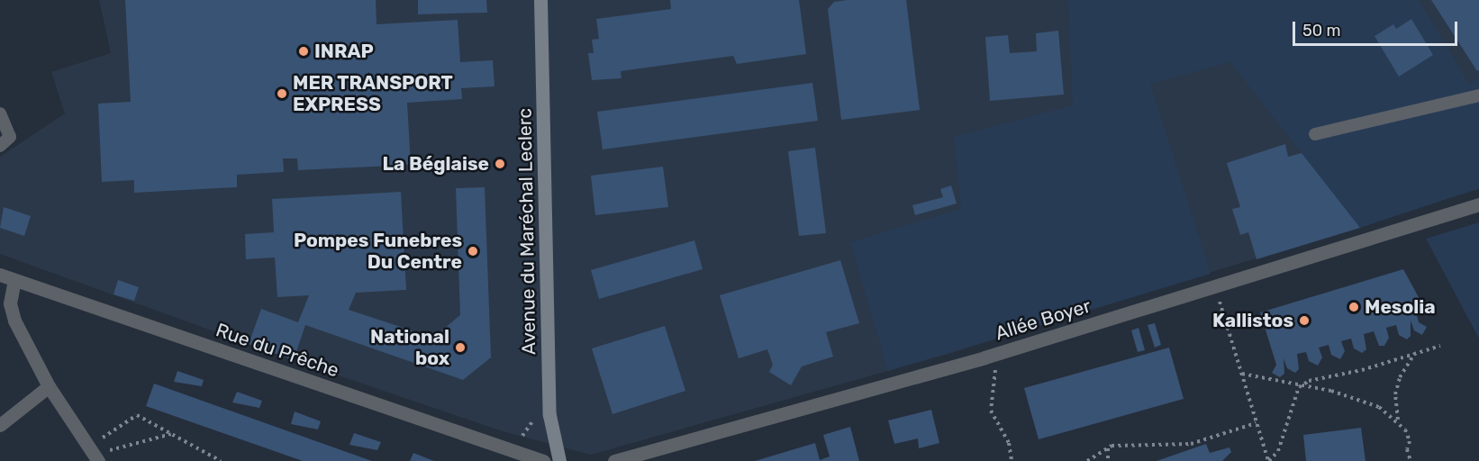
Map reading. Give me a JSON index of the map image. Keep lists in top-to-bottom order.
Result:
{
  "streets": {
    "street": ["Avenue du Maréchal Leclerc", "Allée Boyer", "Rue du Prêche"]
  },
  "places": [
    "INRAP",
    "MER TRANSPORT EXPRESS",
    "La Béglaise",
    "Pompes Funebres Du Centre",
    "Mesolia",
    "Kallistos",
    "National box"
  ],
  "scale_bar": "50 m"
}
